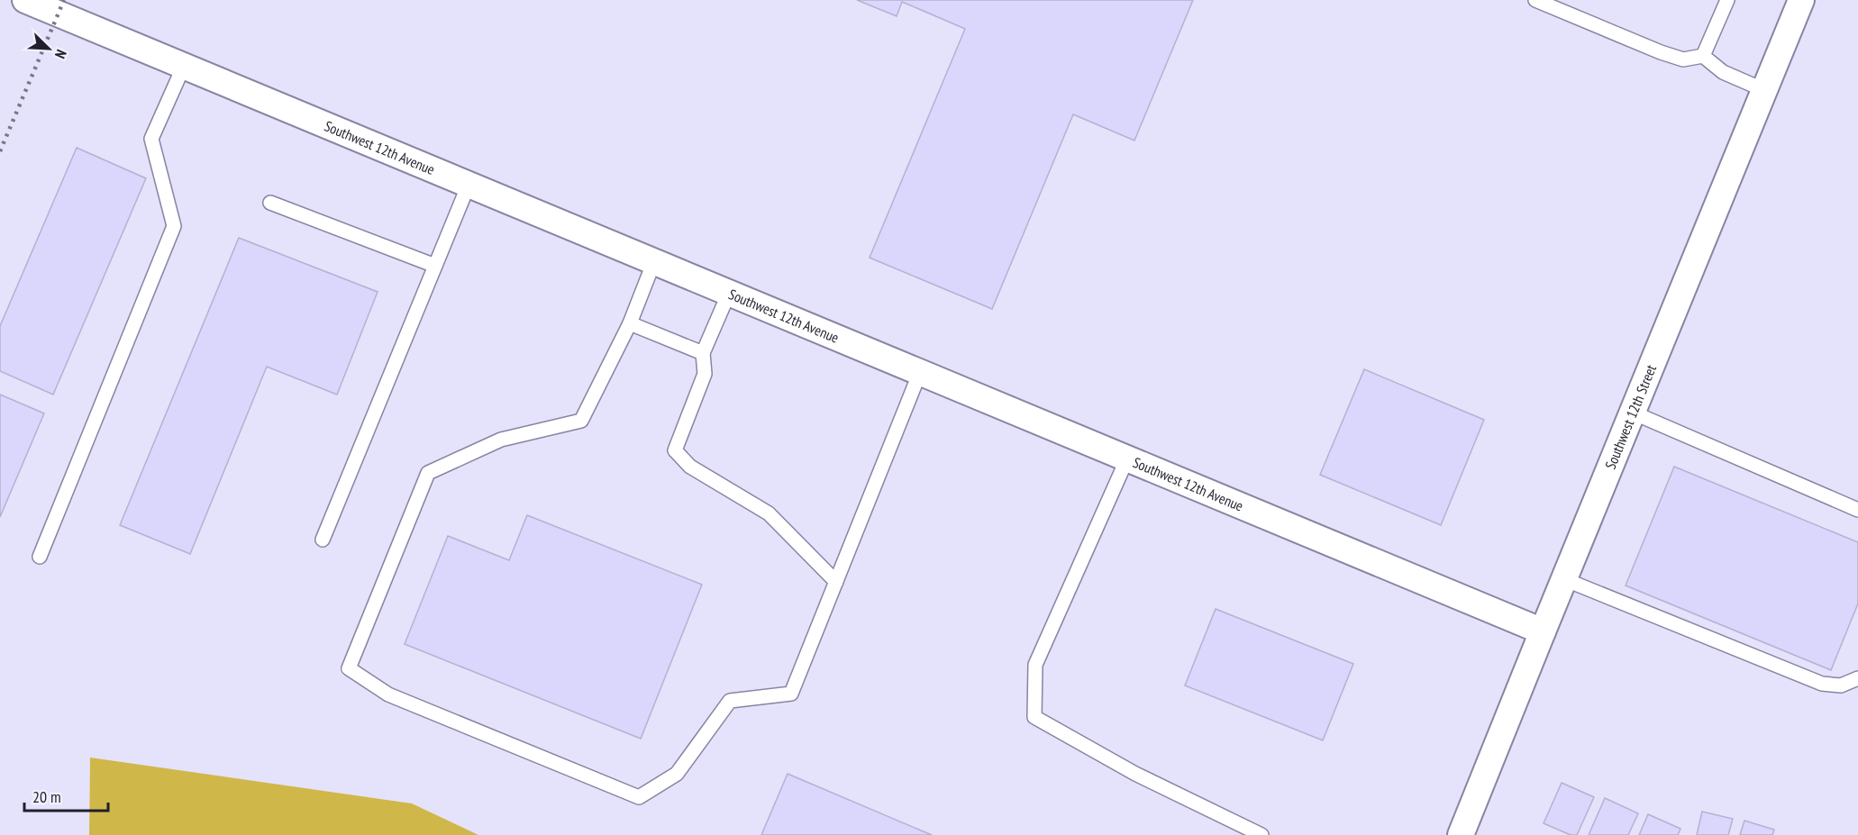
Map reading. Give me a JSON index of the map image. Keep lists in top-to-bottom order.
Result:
{
  "streets": {
    "street": ["Southwest 12th Avenue", "Southwest 12th Street"]
  },
  "crossings": [
    ["Southwest 12th Avenue", "Southwest 12th Street"]
  ],
  "scale_bar": "20 m",
  "north": "bottom right"
}
